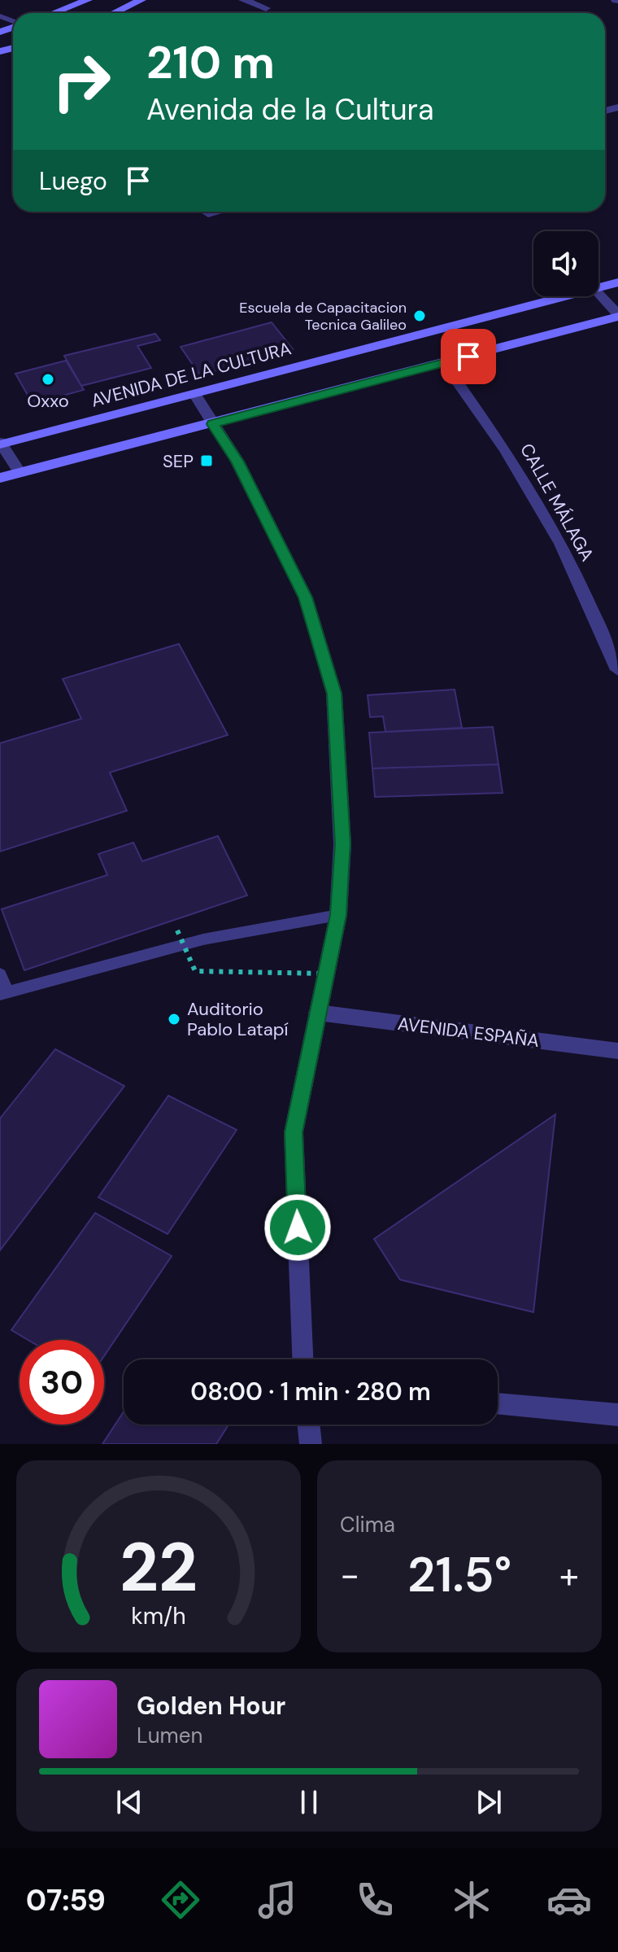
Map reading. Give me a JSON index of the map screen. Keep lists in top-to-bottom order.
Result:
{
  "streets": {
    "main road": ["AVENIDA DE LA CULTURA"],
    "street": ["CALLE MÁLAGA", "AVENIDA ESPAÑA"]
  },
  "places": {
    "other": ["Escuela de Capacitacion Tecnica Galileo", "Oxxo", "Auditorio Pablo Latapí"],
    "transit": ["SEP"]
  },
  "page": {
    "turn": ["210 m", "Avenida de la Cultura"],
    "then": "Luego",
    "limit": "30",
    "trip": "08:00 · 1 min · 280 m",
    "tile": "Clima",
    "heat": ["−", "21.5°", "+"],
    "song": ["Golden Hour", "Lumen"],
    "tabs": "07:59",
    "gauge": ["22", "km/h"]
  }
}
